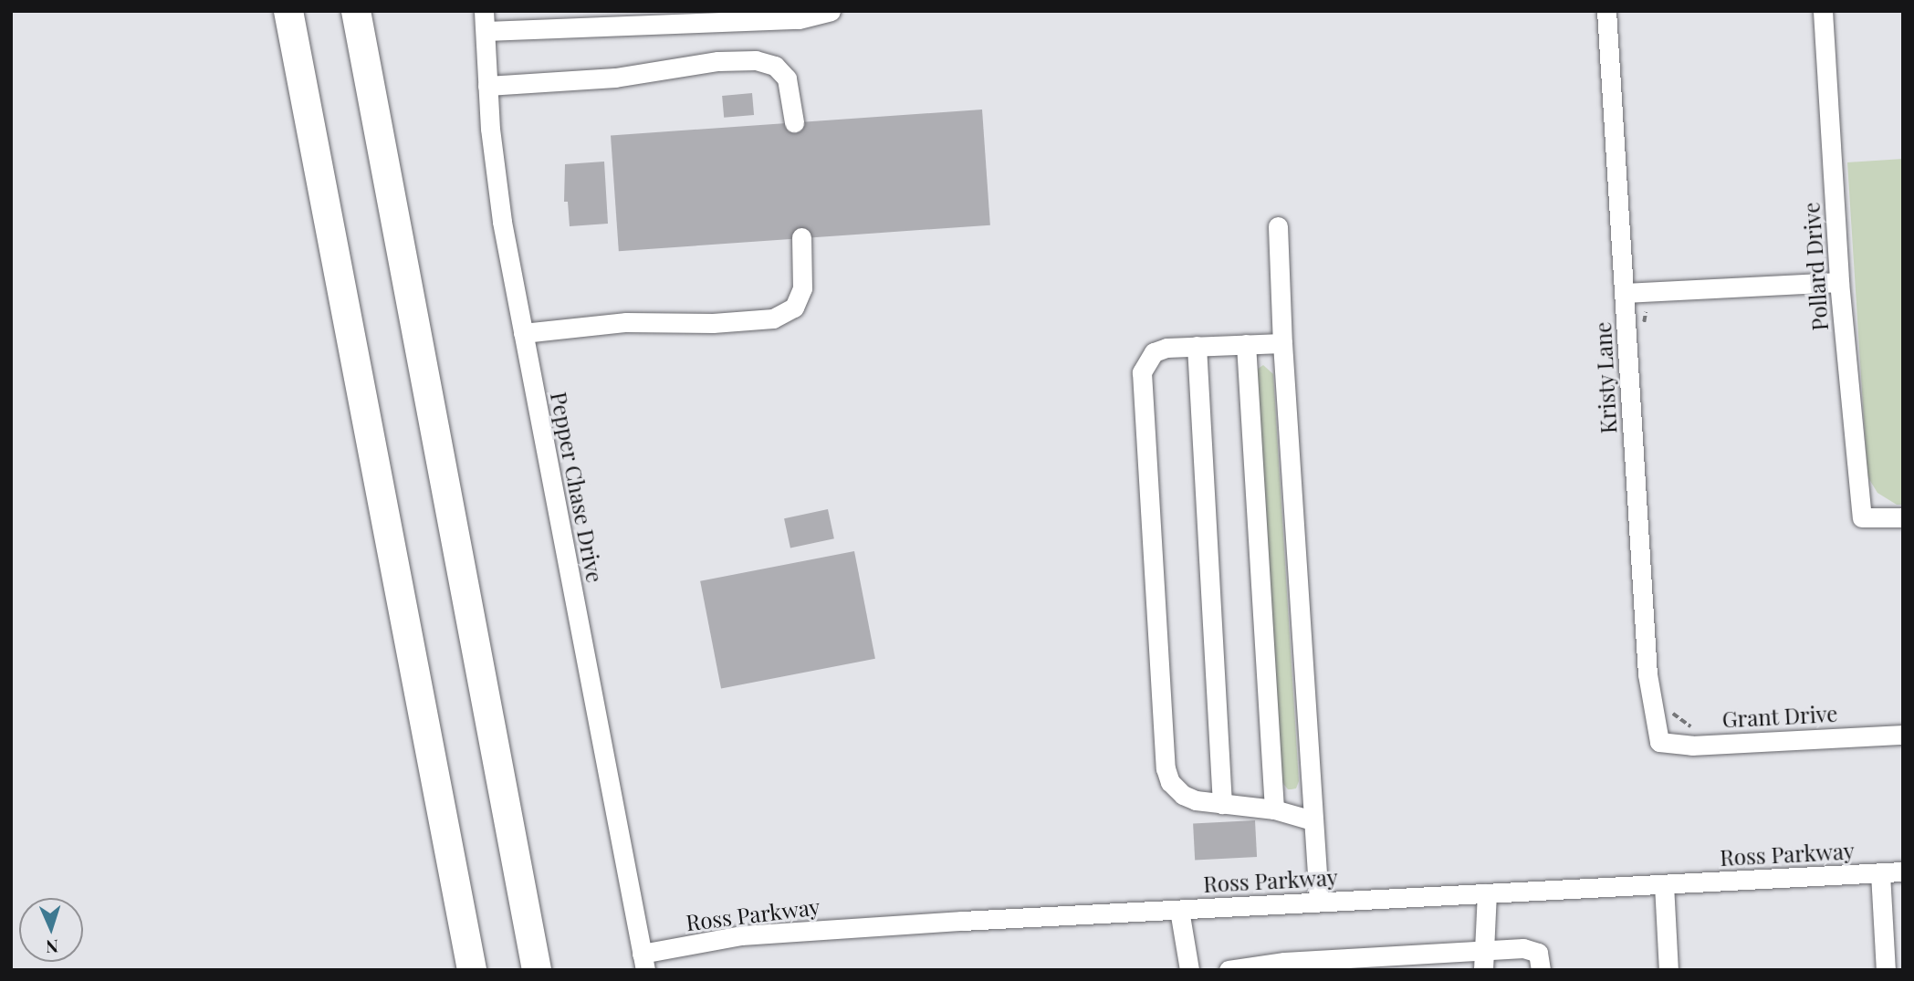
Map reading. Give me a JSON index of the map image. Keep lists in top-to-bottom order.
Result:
{
  "streets": {
    "street": [
      "Pollard Drive",
      "Kristy Lane",
      "Pepper Chase Drive",
      "Grant Drive",
      "Ross Parkway"
    ]
  },
  "crossings": [
    ["Kristy Lane", "Grant Drive"],
    ["Pepper Chase Drive", "Ross Parkway"]
  ],
  "north": "bottom"
}
